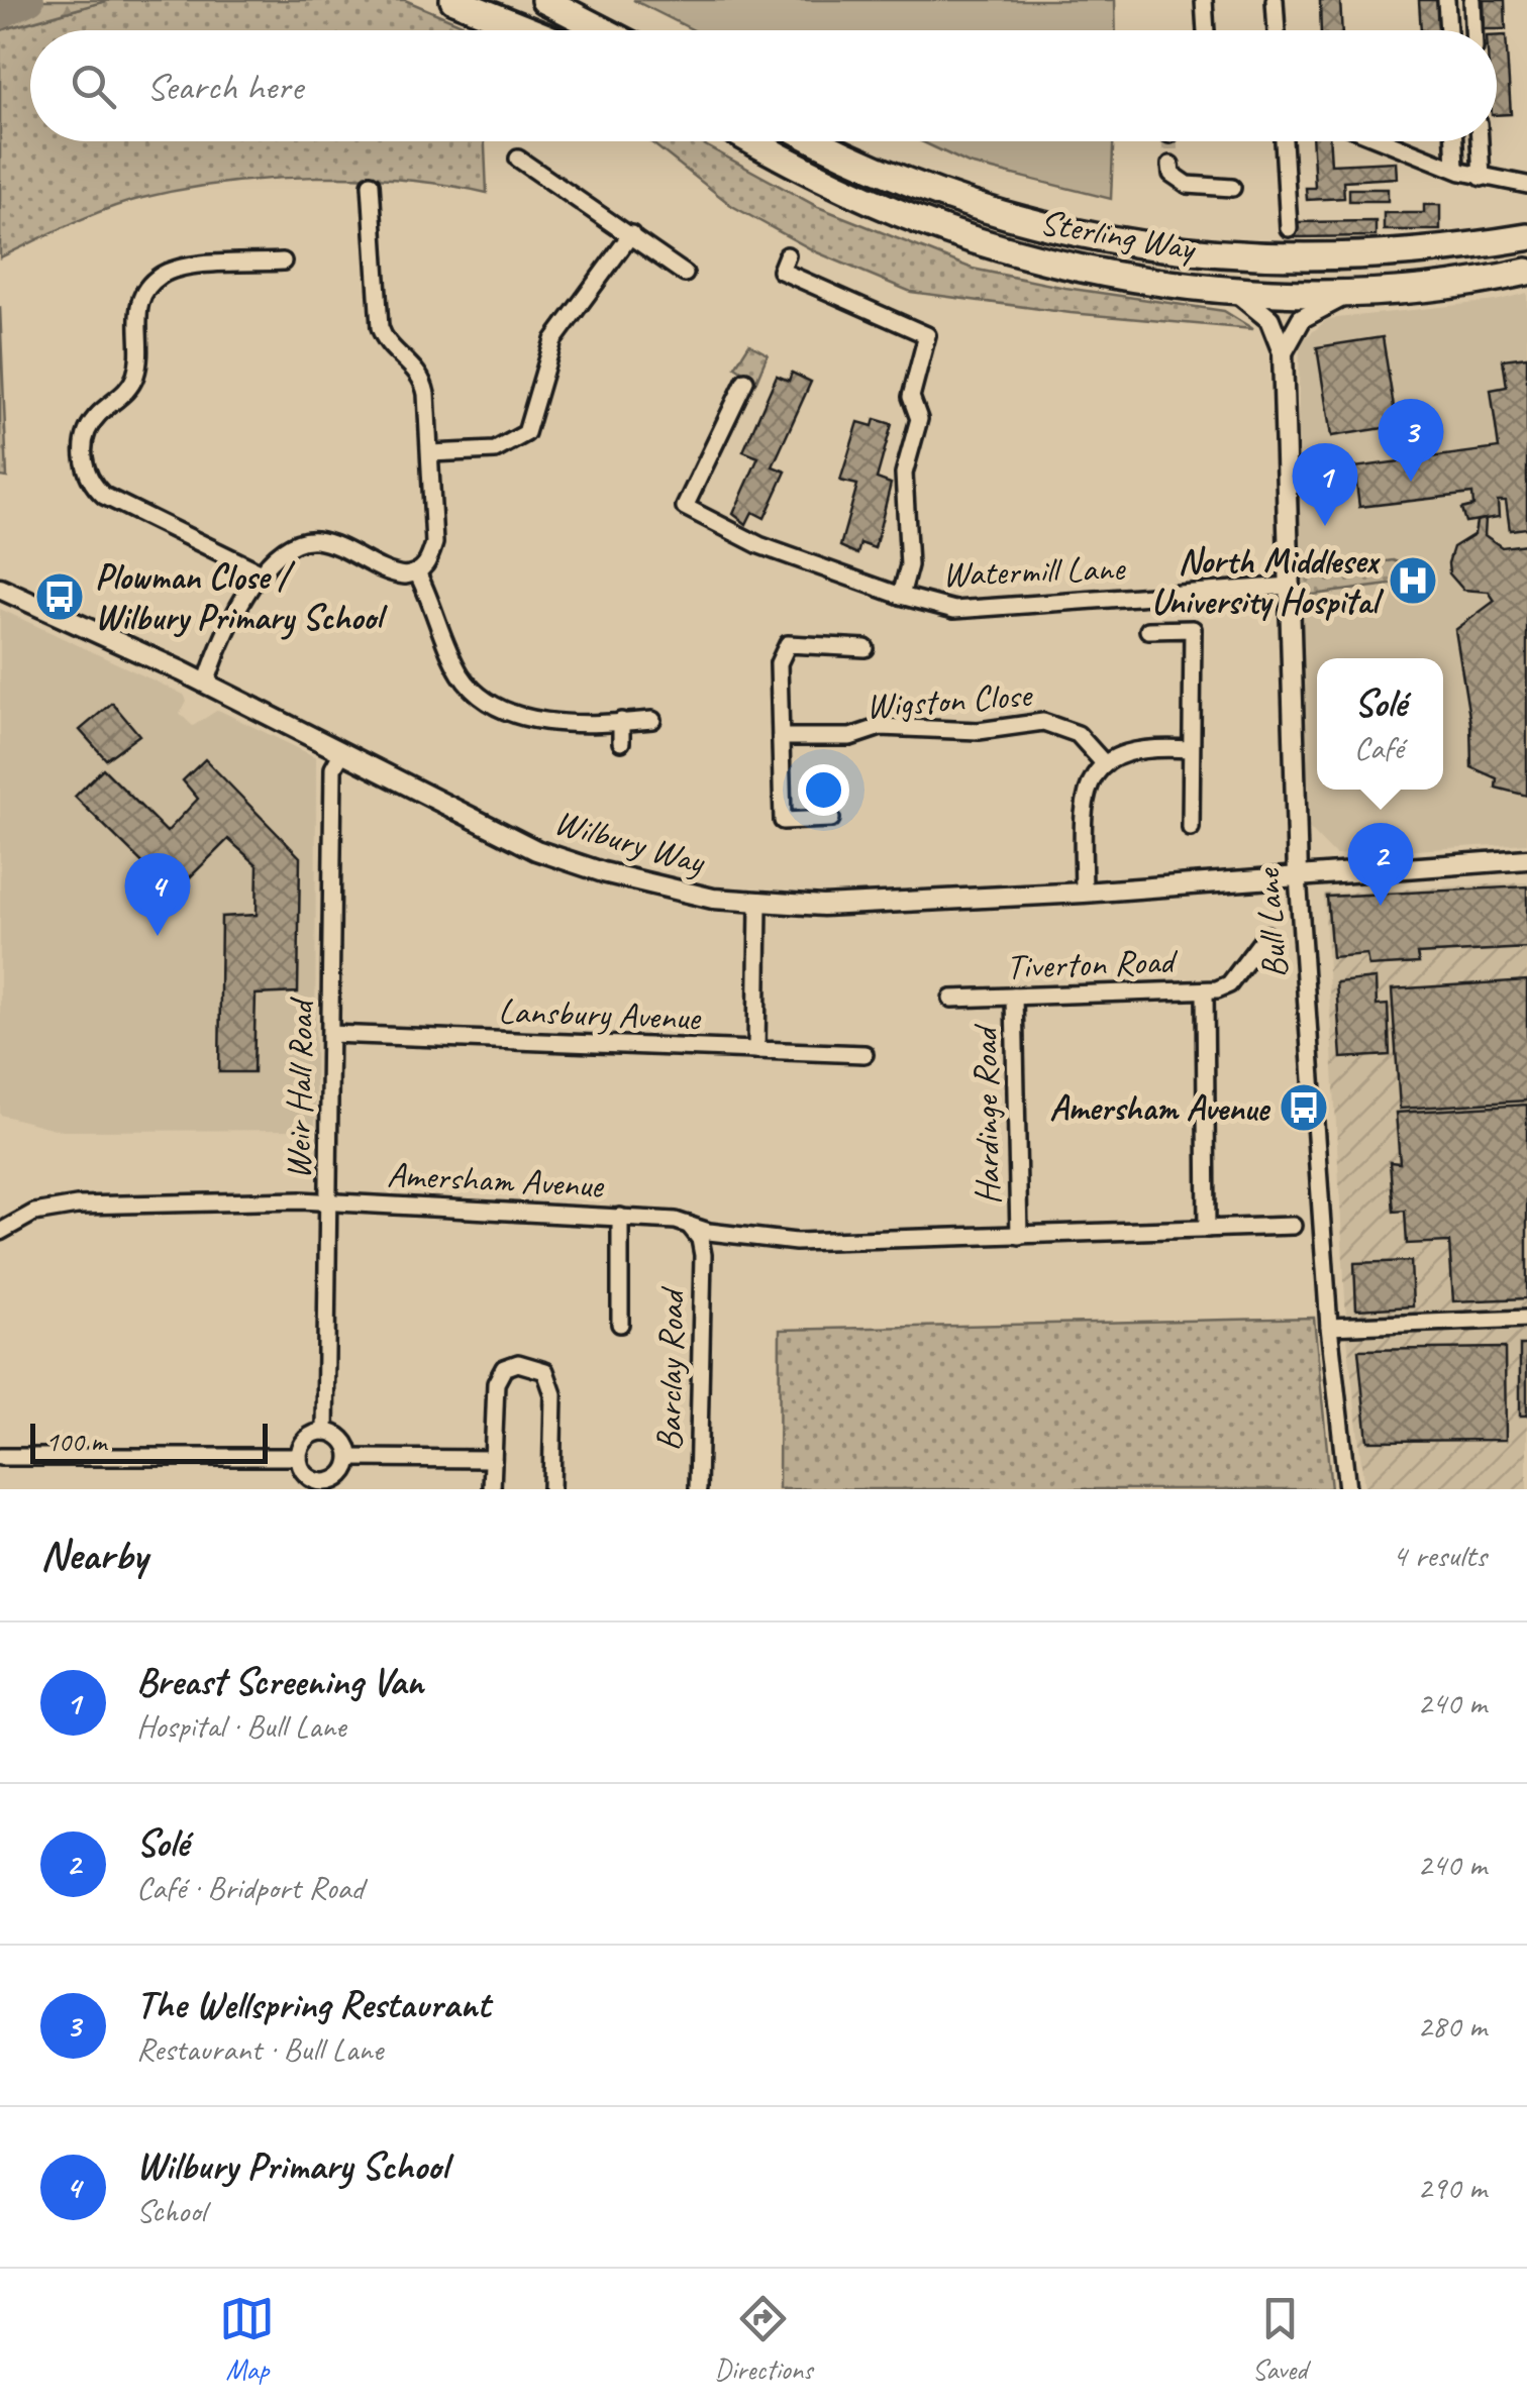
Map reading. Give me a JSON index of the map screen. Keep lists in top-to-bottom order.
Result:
{
  "streets": {
    "highway": ["Sterling Way"],
    "street": [
      "Watermill Lane",
      "Wigston Close",
      "Wilbury Way",
      "Bull Lane",
      "Tiverton Road",
      "Lansbury Avenue",
      "Weir Hall Road",
      "Hardinge Road",
      "Amersham Avenue",
      "Barclay Road"
    ]
  },
  "crossings": [
    ["Watermill Lane", "Bull Lane"],
    ["Wilbury Way", "Bull Lane"],
    ["Wilbury Way", "Weir Hall Road"],
    ["Tiverton Road", "Hardinge Road"],
    ["Lansbury Avenue", "Weir Hall Road"],
    ["Weir Hall Road", "Amersham Avenue"],
    ["Hardinge Road", "Amersham Avenue"],
    ["Amersham Avenue", "Barclay Road"]
  ],
  "places": {
    "hospital": ["North Middlesex University Hospital"],
    "bus stop": ["Plowman Close / Wilbury Primary School", "Amersham Avenue"]
  },
  "scale_bar": "100 m",
  "page": {
    "search": "Search here",
    "pins": [
      "3",
      "1",
      "2",
      "4"
    ],
    "popup": ["Solé", "Café"],
    "scale": "100 m",
    "heading": ["Nearby", "4 results"],
    "list": [
      {
        "mark": "1",
        "name": "Breast Screening Van",
        "note": "Hospital · Bull Lane",
        "value": "240 m"
      },
      {
        "mark": "2",
        "name": "Solé",
        "note": "Café · Bridport Road",
        "value": "240 m"
      },
      {
        "mark": "3",
        "name": "The Wellspring Restaurant",
        "note": "Restaurant · Bull Lane",
        "value": "280 m"
      },
      {
        "mark": "4",
        "name": "Wilbury Primary School",
        "note": "School",
        "value": "290 m"
      }
    ],
    "nav": ["Map", "Directions", "Saved"]
  }
}
